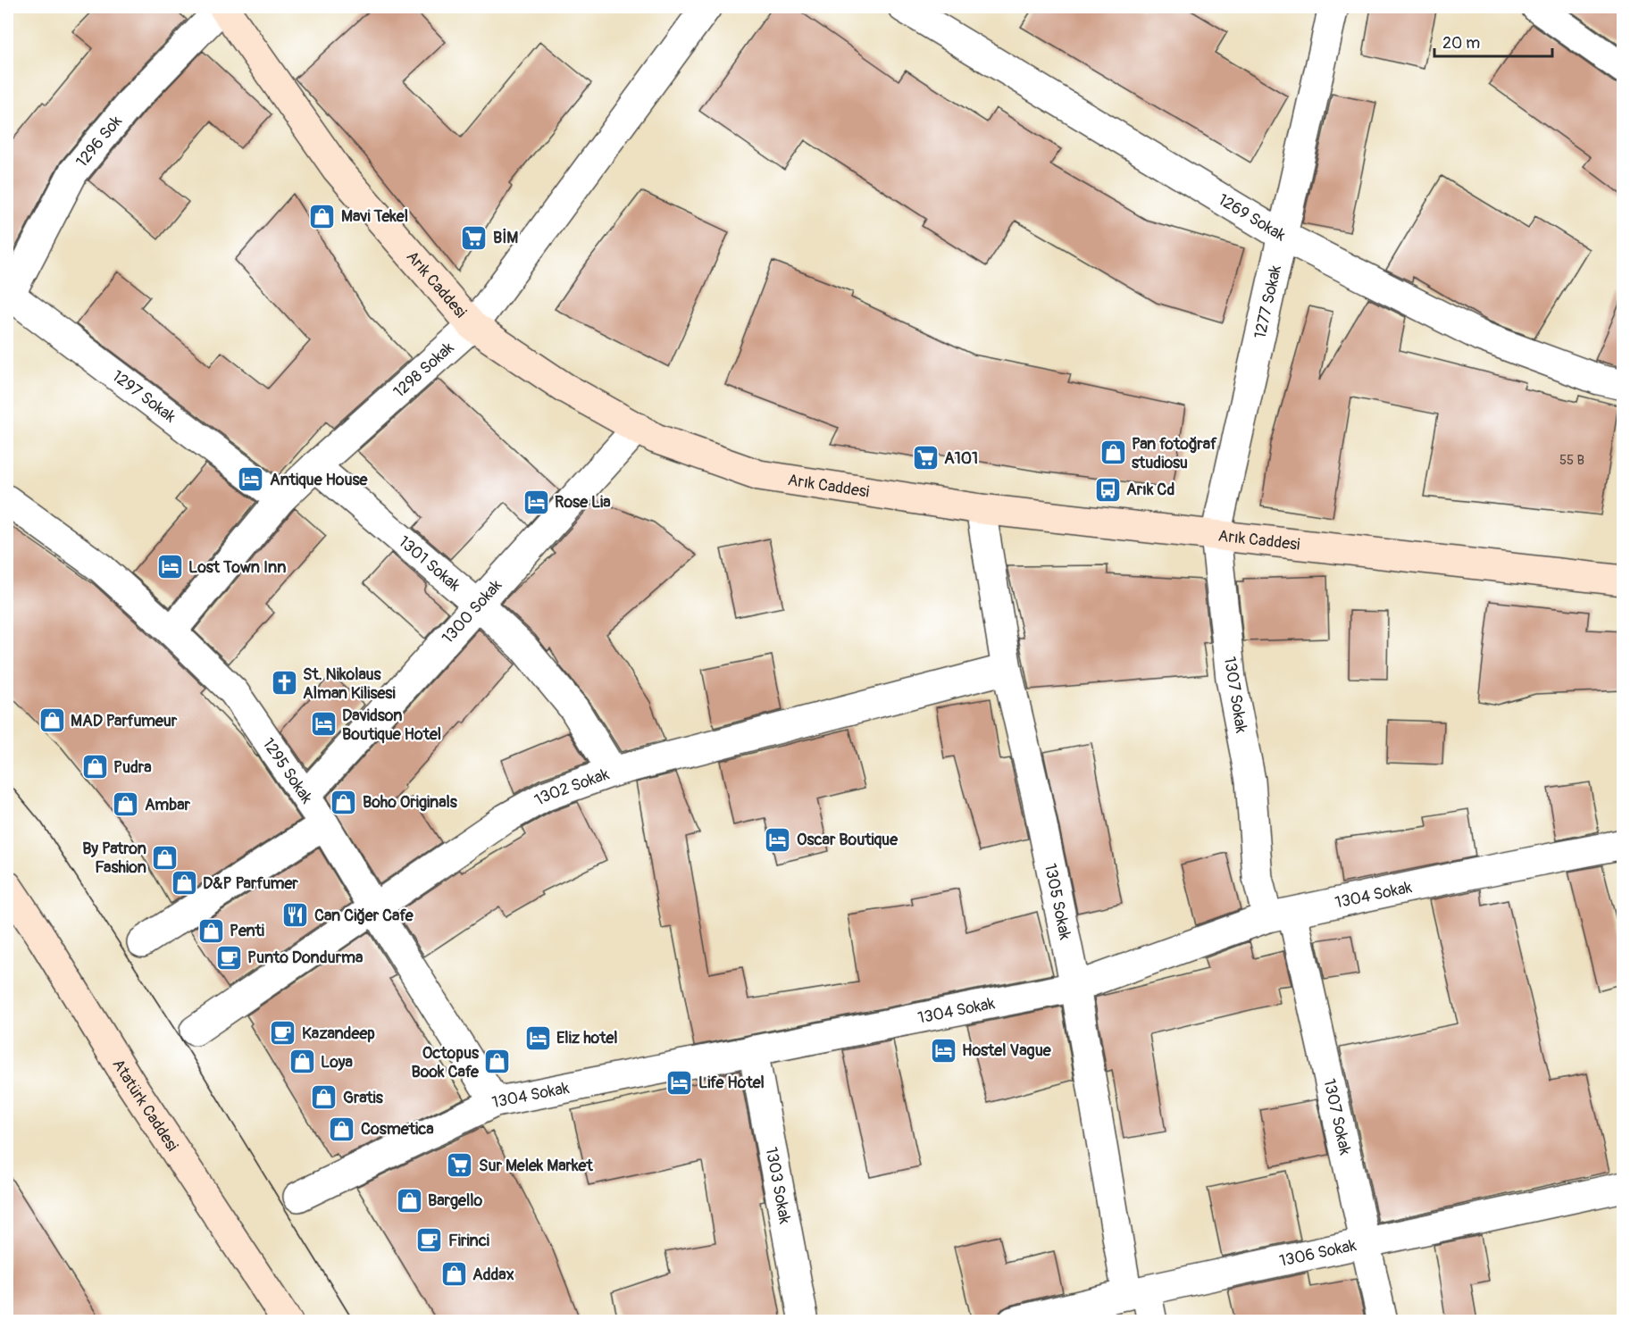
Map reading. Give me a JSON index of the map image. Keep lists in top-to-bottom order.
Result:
{
  "streets": {
    "street": [
      "1296 Sok",
      "1269 Sokak",
      "Arık Caddesi",
      "1277 Sokak",
      "1298 Sokak",
      "1297 Sokak",
      "1301 Sokak",
      "1300 Sokak",
      "1307 Sokak",
      "1295 Sokak",
      "1302 Sokak",
      "1304 Sokak",
      "1305 Sokak",
      "Atatürk Caddesi",
      "1303 Sokak",
      "1306 Sokak"
    ]
  },
  "crossings": [
    ["1296 Sok", "Arık Caddesi"],
    ["1296 Sok", "1297 Sokak"],
    ["1269 Sokak", "1277 Sokak"],
    ["Arık Caddesi", "1277 Sokak"],
    ["Arık Caddesi", "1298 Sokak"],
    ["Arık Caddesi", "1300 Sokak"],
    ["Arık Caddesi", "1307 Sokak"],
    ["Arık Caddesi", "1305 Sokak"],
    ["1277 Sokak", "1307 Sokak"],
    ["1298 Sokak", "1297 Sokak"],
    ["1298 Sokak", "1301 Sokak"],
    ["1298 Sokak", "1295 Sokak"],
    ["1301 Sokak", "1300 Sokak"],
    ["1301 Sokak", "1302 Sokak"],
    ["1300 Sokak", "1295 Sokak"],
    ["1307 Sokak", "1304 Sokak"],
    ["1307 Sokak", "1306 Sokak"],
    ["1295 Sokak", "1302 Sokak"],
    ["1295 Sokak", "1304 Sokak"],
    ["1302 Sokak", "1305 Sokak"],
    ["1304 Sokak", "1305 Sokak"],
    ["1304 Sokak", "1303 Sokak"],
    ["1305 Sokak", "1306 Sokak"]
  ],
  "places": {
    "shop": [
      "Mavi Tekel",
      "Pan fotoğraf studiosu",
      "MAD Parfumeur",
      "Pudra",
      "Boho Originals",
      "Ambar",
      "By Patron Fashion",
      "D&P Parfumer",
      "Penti",
      "Loya",
      "Octopus Book Cafe",
      "Gratis",
      "Cosmetica",
      "Bargello",
      "Addax"
    ],
    "supermarket": ["BİM", "А101", "Sur Melek Market"],
    "hotel": [
      "Antique House",
      "Rose Lia",
      "Lost Town Inn",
      "Davidson Boutique Hotel",
      "Oscar Boutique",
      "Eliz hotel",
      "Hostel Vague",
      "Life Hotel"
    ],
    "bus stop": ["Arık Cd"],
    "church": ["St. Nikolaus Alman Kilisesi"],
    "restaurant": ["Can Ciğer Cafe"],
    "cafe": ["Punto Dondurma", "Kazandeep", "Firinci"]
  },
  "house_numbers": ["55 B"],
  "scale_bar": "20 m"
}
